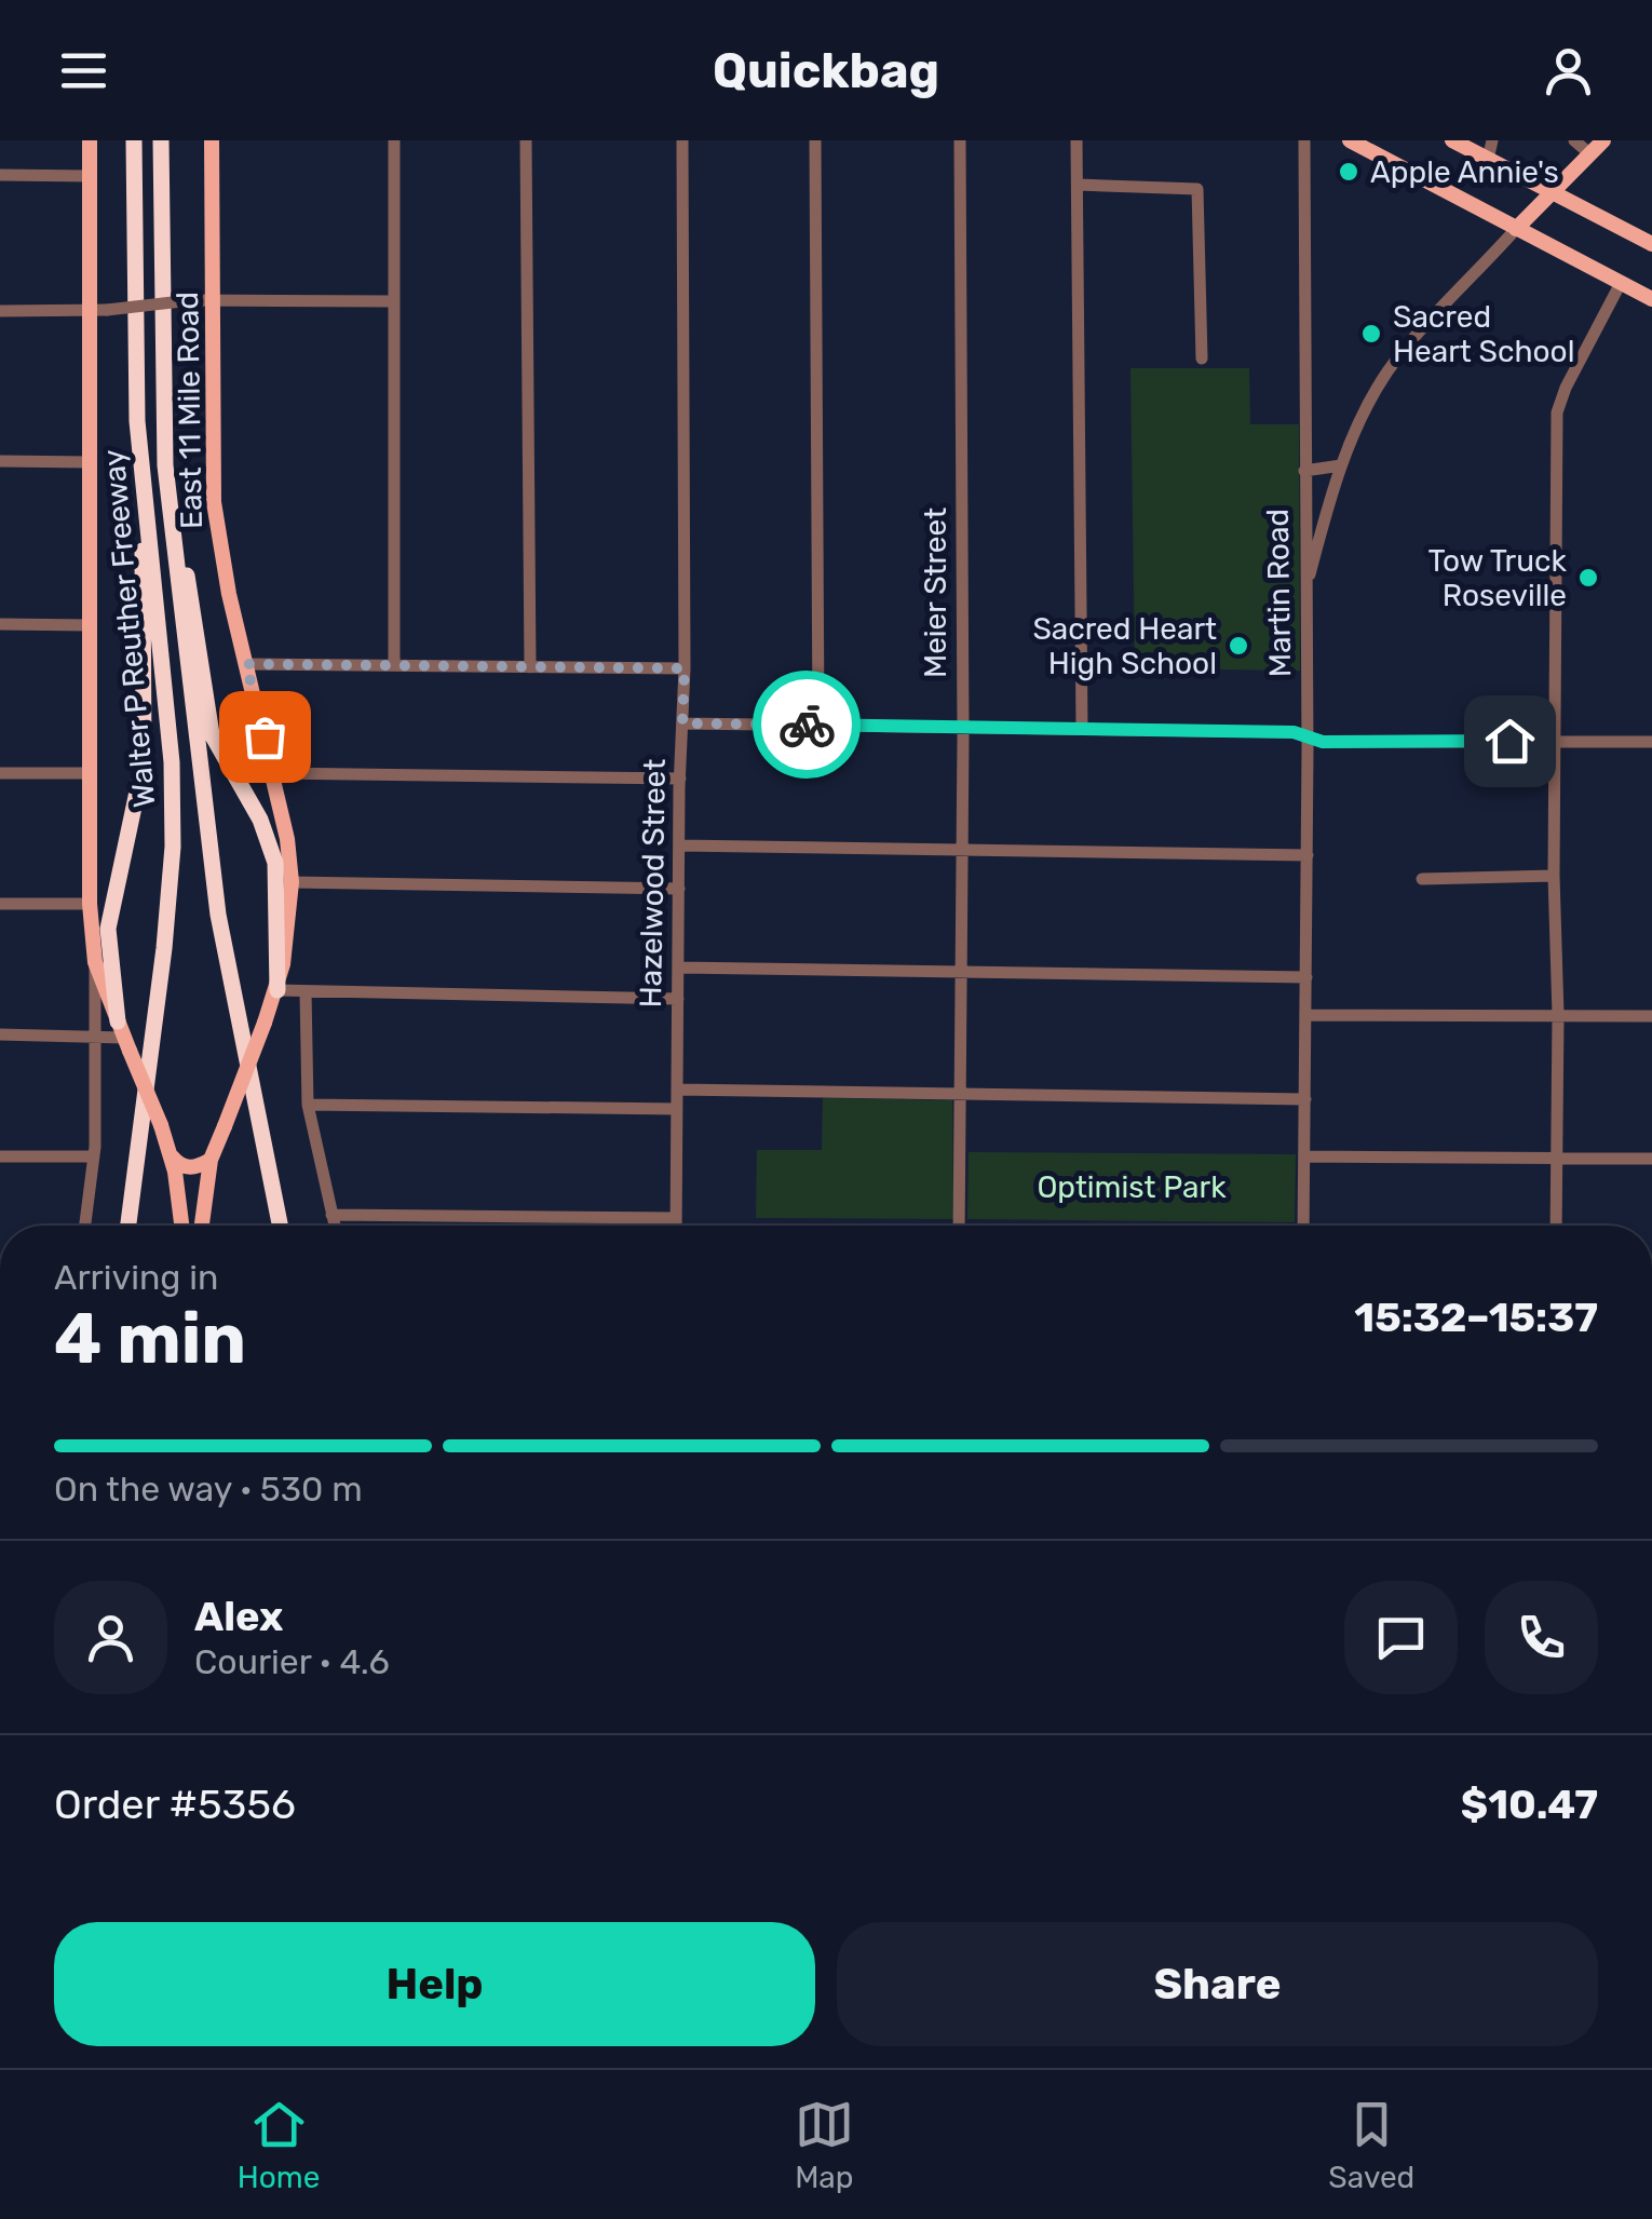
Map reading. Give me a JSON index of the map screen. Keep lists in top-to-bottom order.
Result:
{
  "streets": {
    "highway": ["Walter P Reuther Freeway"],
    "main road": ["East 11 Mile Road"],
    "street": ["Meier Street", "Martin Road", "Hazelwood Street"]
  },
  "parks": ["Optimist Park"],
  "places": [
    "Apple Annie's",
    "Sacred Heart School",
    "Tow Truck Roseville",
    "Sacred Heart High School"
  ],
  "page": {
    "header": "Quickbag",
    "heading": ["4 min", "Arriving in", "15:32–15:37"],
    "panel": [
      "Alex",
      "Courier · 4.6",
      "Order #5356",
      "$10.47"
    ],
    "bar": "On the way · 530 m",
    "buttons": ["Help", "Share"],
    "tabs": ["Home", "Map", "Saved"]
  }
}
